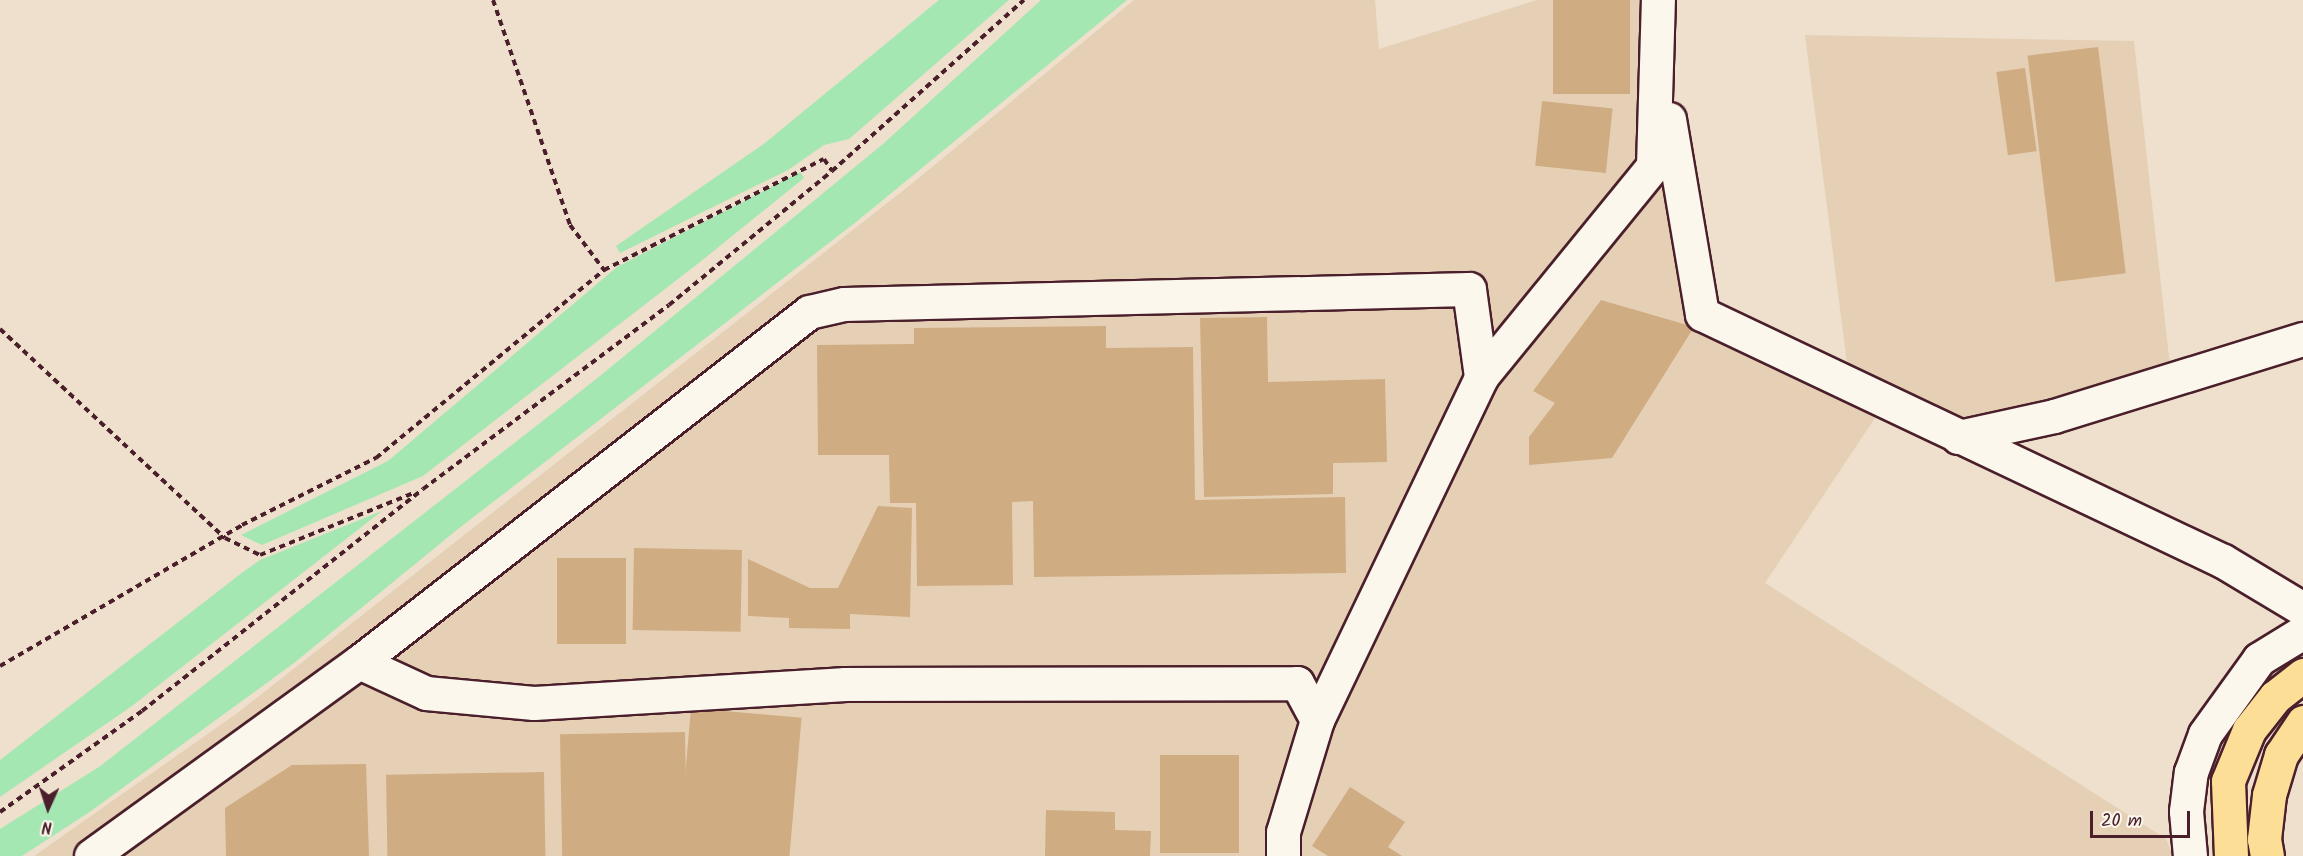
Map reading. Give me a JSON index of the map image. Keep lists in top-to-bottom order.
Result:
{
  "scale_bar": "20 m",
  "north": "bottom"
}
